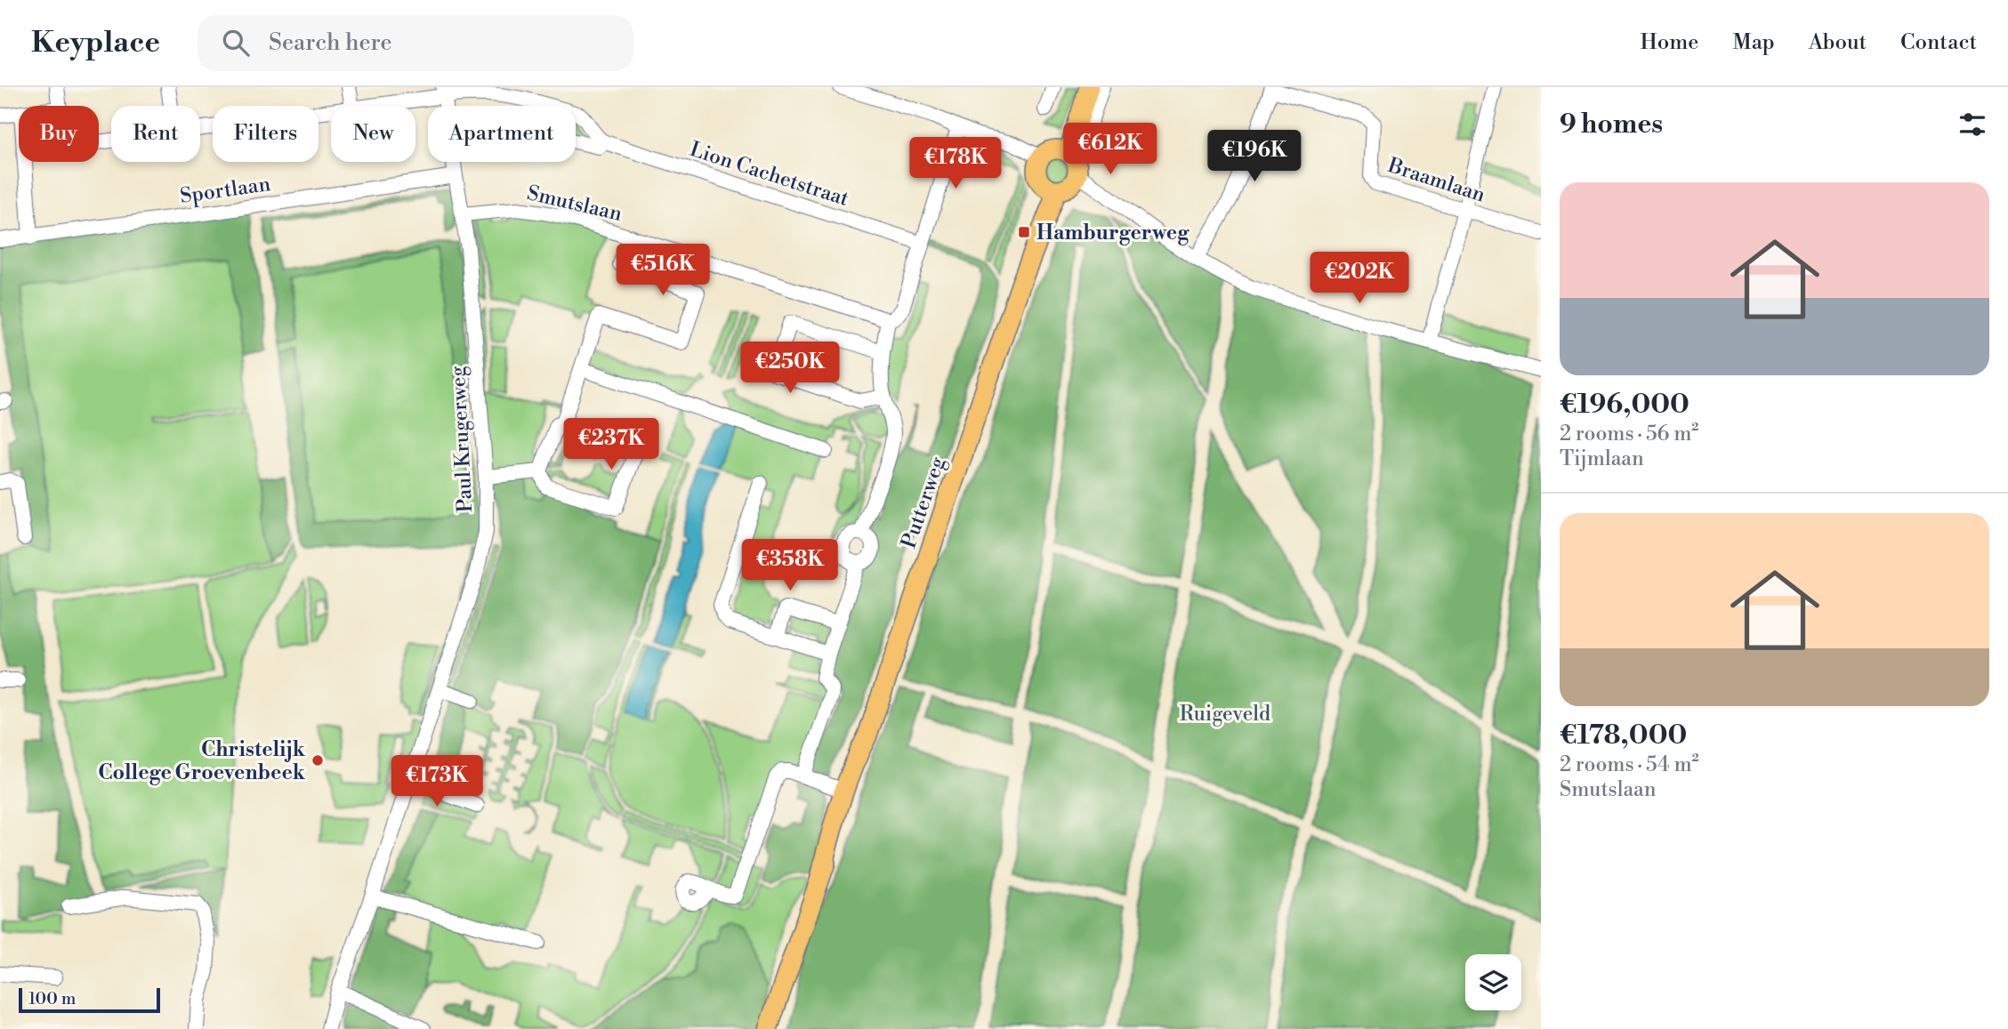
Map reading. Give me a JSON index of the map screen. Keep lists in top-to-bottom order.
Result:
{
  "streets": {
    "main road": ["Putterweg"],
    "street": [
      "Lion Cachetstraat",
      "Braamlaan",
      "Sportlaan",
      "Smutslaan",
      "Paul Krugerweg"
    ]
  },
  "crossings": [
    ["Sportlaan", "Paul Krugerweg"],
    ["Smutslaan", "Paul Krugerweg"]
  ],
  "parks": ["Ruigeveld"],
  "places": {
    "transit": ["Hamburgerweg"],
    "other": ["Christelijk College Groevenbeek"]
  },
  "scale_bar": "100 m",
  "page": {
    "header": "Keyplace",
    "search": "Search here",
    "nav": [
      "Home",
      "Map",
      "About",
      "Contact"
    ],
    "heading": "9 homes",
    "chip": [
      "Buy",
      "Rent",
      "Filters",
      "New",
      "Apartment"
    ],
    "price": [
      "€612K",
      "€196K",
      "€178K",
      "€516K",
      "€202K",
      "€250K",
      "€237K",
      "€358K",
      "€173K"
    ],
    "list": [
      {
        "name": "€196,000",
        "note": "2 rooms · 56 m² · Tijmlaan"
      },
      {
        "name": "€178,000",
        "note": "2 rooms · 54 m² · Smutslaan"
      }
    ],
    "scale": "100 m"
  }
}
